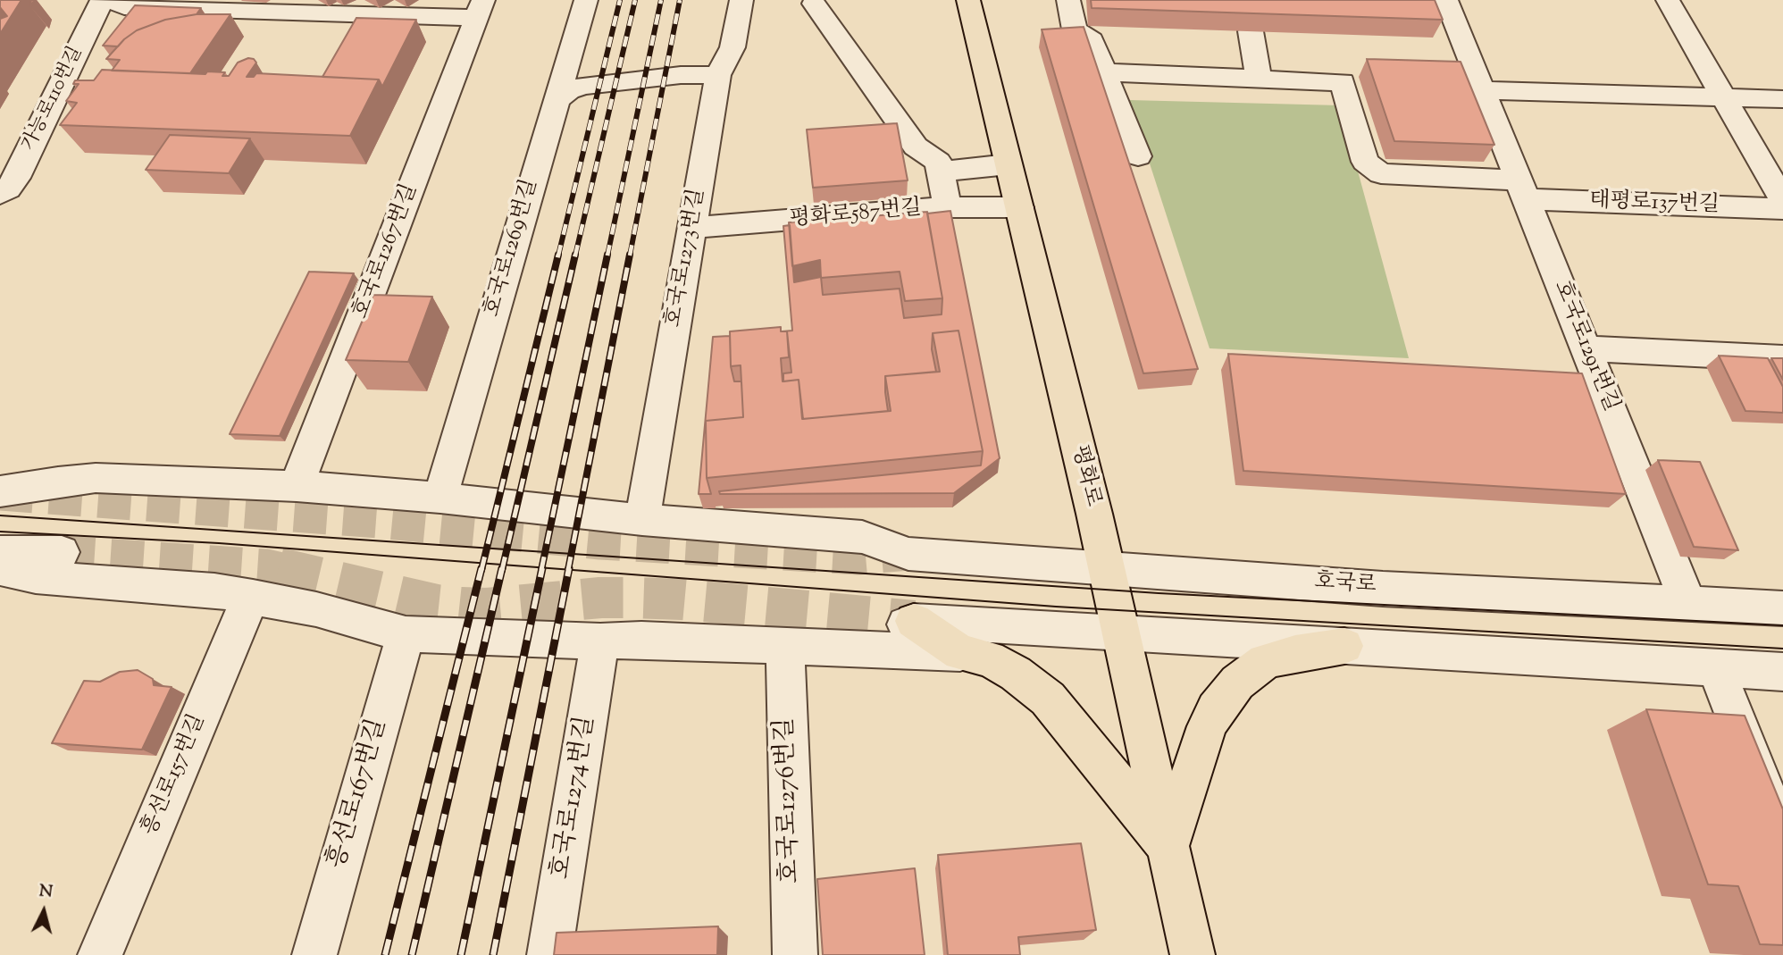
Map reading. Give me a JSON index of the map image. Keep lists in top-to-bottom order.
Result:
{
  "streets": {
    "main road": ["평화로"],
    "street": [
      "가능로110번길",
      "태평로137번길",
      "평화로587번길",
      "호국로1269번길",
      "호국로1267번길",
      "호국로1273번길",
      "호국로1291번길",
      "호국로",
      "흥선로157번길",
      "흥선로167번길",
      "호국로1274번길",
      "호국로1276번길"
    ]
  },
  "crossings": [
    ["태평로137번길", "호국로1291번길"],
    ["평화로587번길", "호국로1273번길"],
    ["평화로587번길", "평화로"],
    ["호국로1269번길", "호국로"],
    ["호국로1267번길", "호국로"],
    ["호국로1273번길", "호국로"],
    ["호국로1291번길", "호국로"],
    ["평화로", "호국로"]
  ],
  "north": "top"
}
